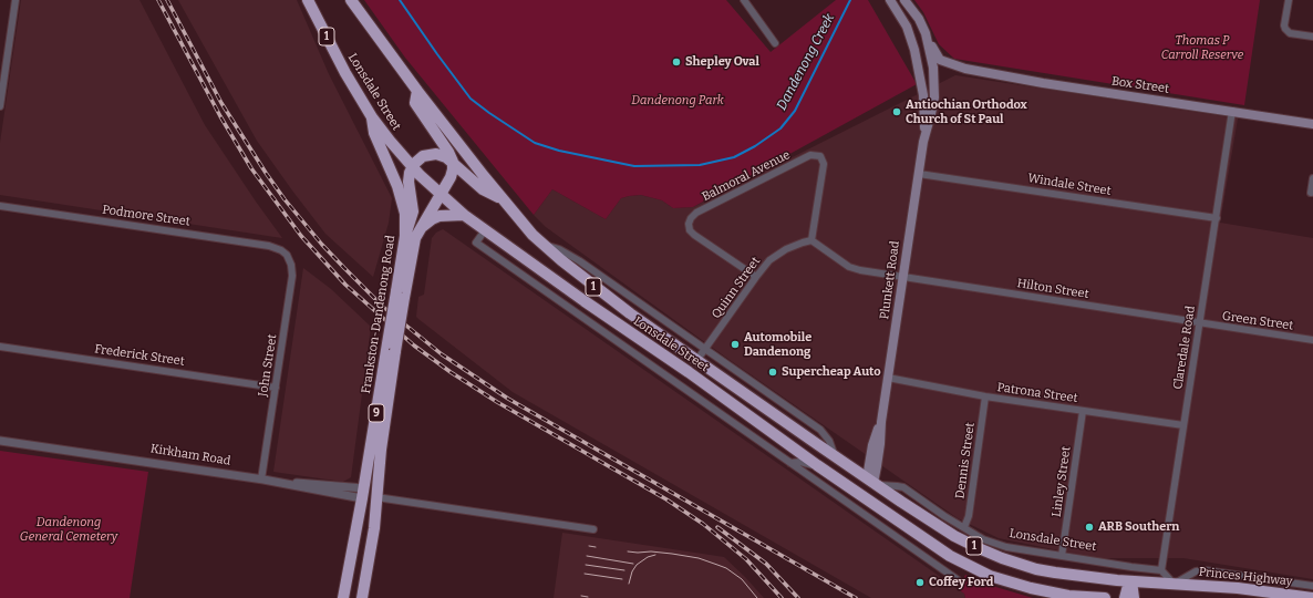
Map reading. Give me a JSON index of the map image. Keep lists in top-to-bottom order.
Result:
{
  "streets": {
    "highway": [
      "1",
      "Lonsdale Street",
      "Frankston-Dandenong Road",
      "9",
      "Kirkham Road",
      "Princes Highway"
    ],
    "main road": ["Box Street", "Plunkett Road"],
    "street": [
      "Balmoral Avenue",
      "Windale Street",
      "Podmore Street",
      "Quinn Street",
      "Hilton Street",
      "Green Street",
      "Claredale Road",
      "Frederick Street",
      "John Street",
      "Patrona Street",
      "Dennis Street",
      "Linley Street"
    ]
  },
  "crossings": [
    ["Box Street", "Plunkett Road"],
    ["Box Street", "Claredale Road"],
    ["Lonsdale Street", "Plunkett Road"],
    ["Lonsdale Street", "Quinn Street"],
    ["Lonsdale Street", "Frankston-Dandenong Road"],
    ["Lonsdale Street", "Claredale Road"],
    ["Lonsdale Street", "9"],
    ["Lonsdale Street", "Dennis Street"],
    ["Lonsdale Street", "Linley Street"],
    ["Lonsdale Street", "Princes Highway"],
    ["Balmoral Avenue", "Quinn Street"],
    ["Windale Street", "Plunkett Road"],
    ["Windale Street", "Claredale Road"],
    ["Podmore Street", "John Street"],
    ["Plunkett Road", "Hilton Street"],
    ["Plunkett Road", "Patrona Street"],
    ["Hilton Street", "Green Street"],
    ["Hilton Street", "Claredale Road"],
    ["Frankston-Dandenong Road", "9"],
    ["Frankston-Dandenong Road", "Kirkham Road"],
    ["Green Street", "Claredale Road"],
    ["Claredale Road", "Patrona Street"],
    ["Frederick Street", "John Street"],
    ["John Street", "Kirkham Road"],
    ["Patrona Street", "Dennis Street"],
    ["Patrona Street", "Linley Street"]
  ],
  "water": ["Dandenong Creek"],
  "parks": ["Thomas P Carroll Reserve", "Dandenong Park", "Dandenong General Cemetery"],
  "places": [
    "Shepley Oval",
    "Antiochian Orthodox Church of St Paul",
    "Automobile Dandenong",
    "Supercheap Auto",
    "ARB Southern",
    "Coffey Ford"
  ]
}
